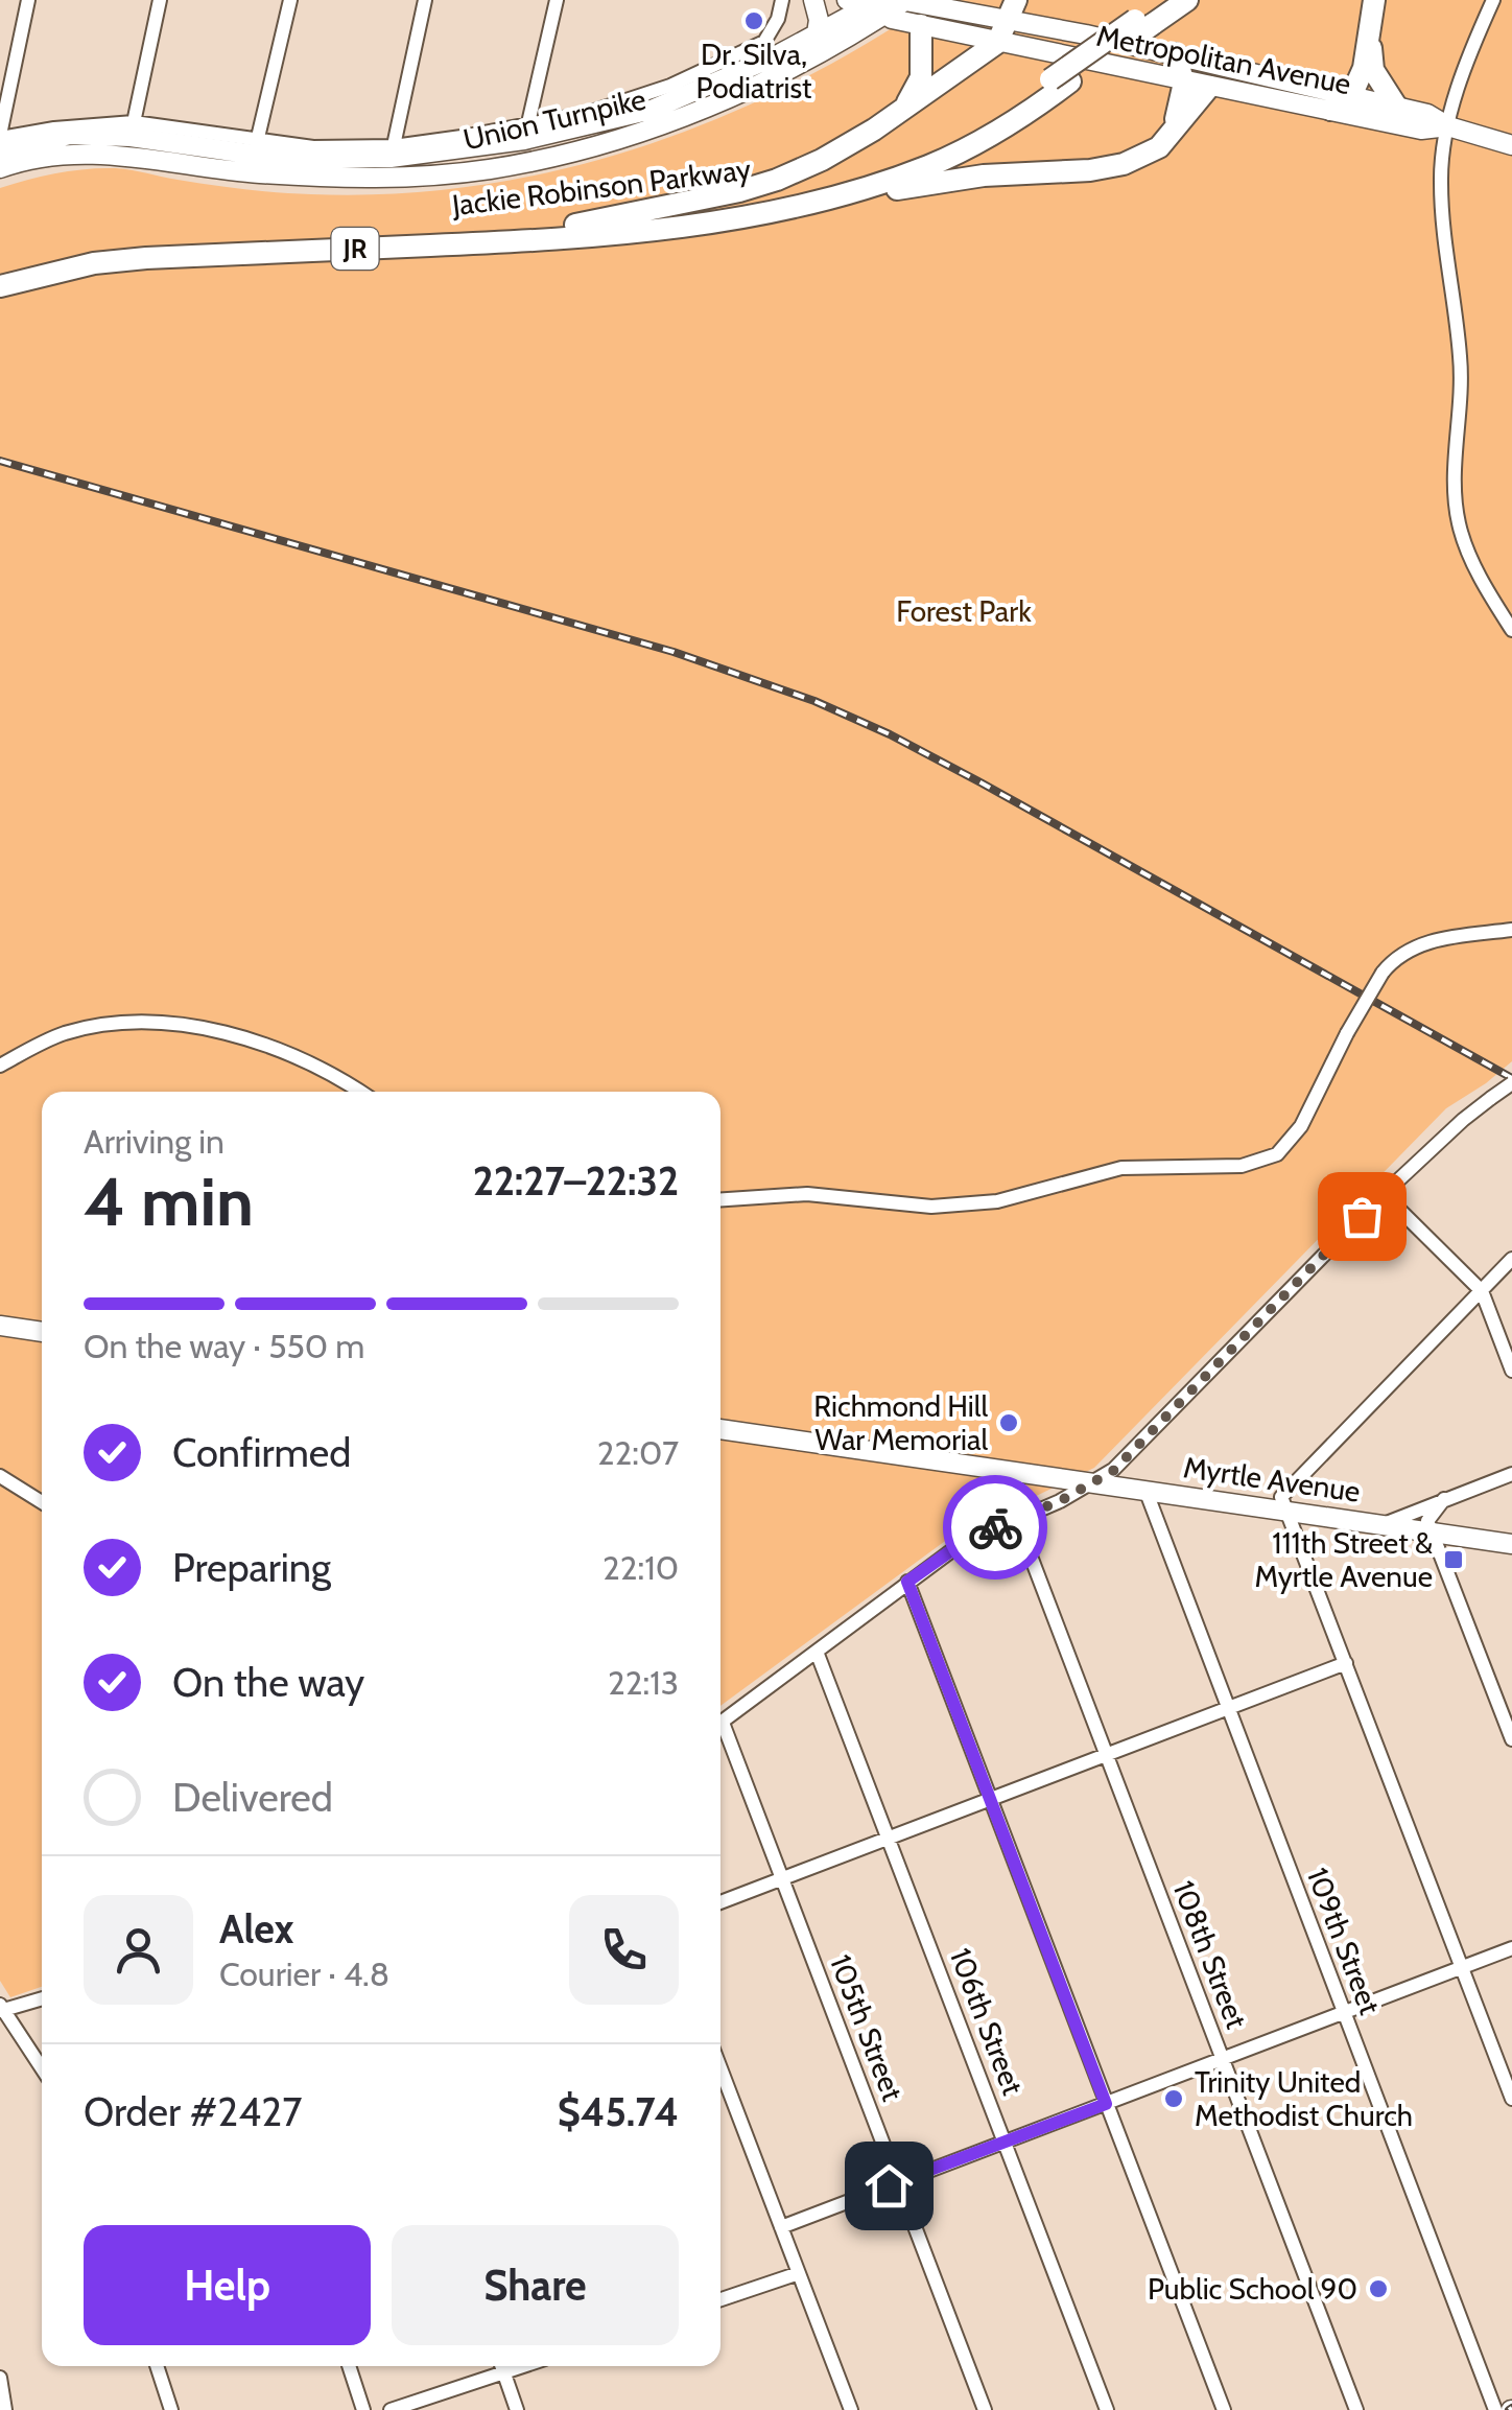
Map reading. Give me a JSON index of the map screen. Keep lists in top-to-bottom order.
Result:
{
  "streets": {
    "highway": ["Jackie Robinson Parkway", "JR"],
    "main road": ["Metropolitan Avenue", "Union Turnpike", "Myrtle Avenue"],
    "street": [
      "109th Street",
      "108th Street",
      "106th Street",
      "105th Street"
    ]
  },
  "crossings": [
    ["Metropolitan Avenue", "Union Turnpike"],
    ["Myrtle Avenue", "109th Street"]
  ],
  "parks": ["Forest Park"],
  "places": {
    "other": [
      "Dr. Silva, Podiatrist",
      "Richmond Hill War Memorial",
      "Trinity United Methodist Church",
      "Public School 90"
    ],
    "transit": ["111th Street & Myrtle Avenue"]
  },
  "page": {
    "heading": ["4 min", "Arriving in", "22:27–22:32"],
    "panel": [
      "Alex",
      "Courier · 4.8",
      "Order #2427",
      "$45.74"
    ],
    "bar": "On the way · 550 m",
    "list": [
      ["Confirmed", "22:07"],
      ["Preparing", "22:10"],
      ["On the way", "22:13"],
      "Delivered"
    ],
    "buttons": ["Help", "Share"]
  }
}
